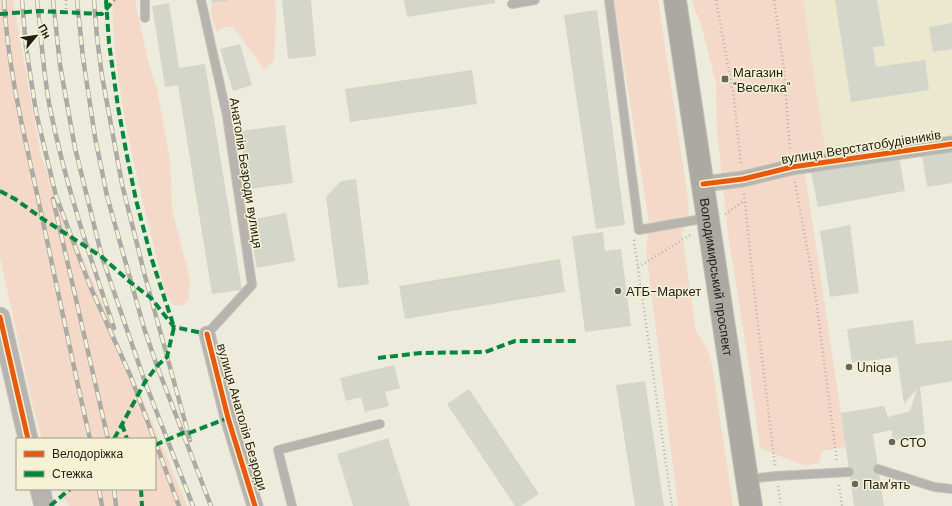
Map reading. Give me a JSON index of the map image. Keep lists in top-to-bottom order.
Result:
{
  "streets": {
    "main road": ["Володимирський проспект"],
    "street": ["вулиця Верстатобудівників", "вулиця Анатолія Безроди"],
    "lane": ["Анатолія Безроди вулиця"]
  },
  "crossings": [
    ["вулиця Верстатобудівників", "Володимирський проспект"],
    ["Анатолія Безроди вулиця", "вулиця Анатолія Безроди"]
  ],
  "places": {
    "transit": ["Магазин \"Веселка\""],
    "other": [
      "АТБ-Маркет",
      "Uniqa",
      "СТО",
      "Пам'ять"
    ]
  },
  "legend": ["Велодоріжка", "Стежка"],
  "north": "top right"
}
